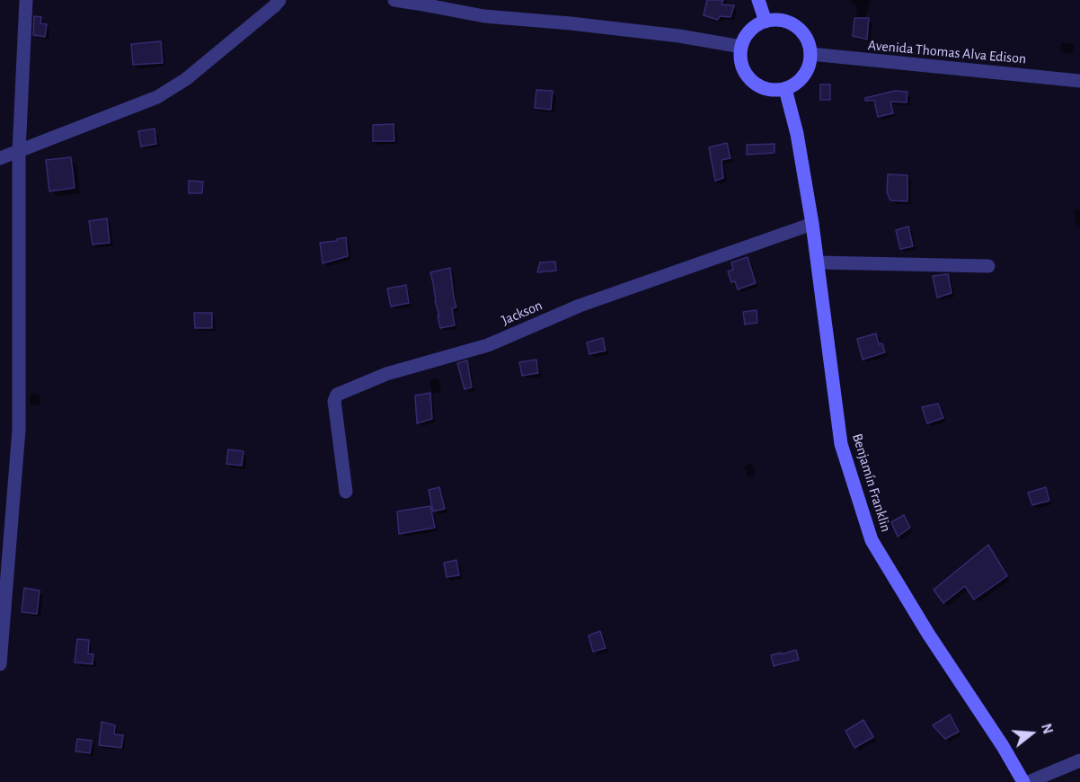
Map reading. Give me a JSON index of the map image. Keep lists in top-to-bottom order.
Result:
{
  "streets": {
    "street": ["Avenida Thomas Alva Edison", "Jackson", "Benjamín Franklin"]
  },
  "crossings": [
    ["Avenida Thomas Alva Edison", "Benjamín Franklin"],
    ["Jackson", "Benjamín Franklin"]
  ],
  "north": "right"
}
